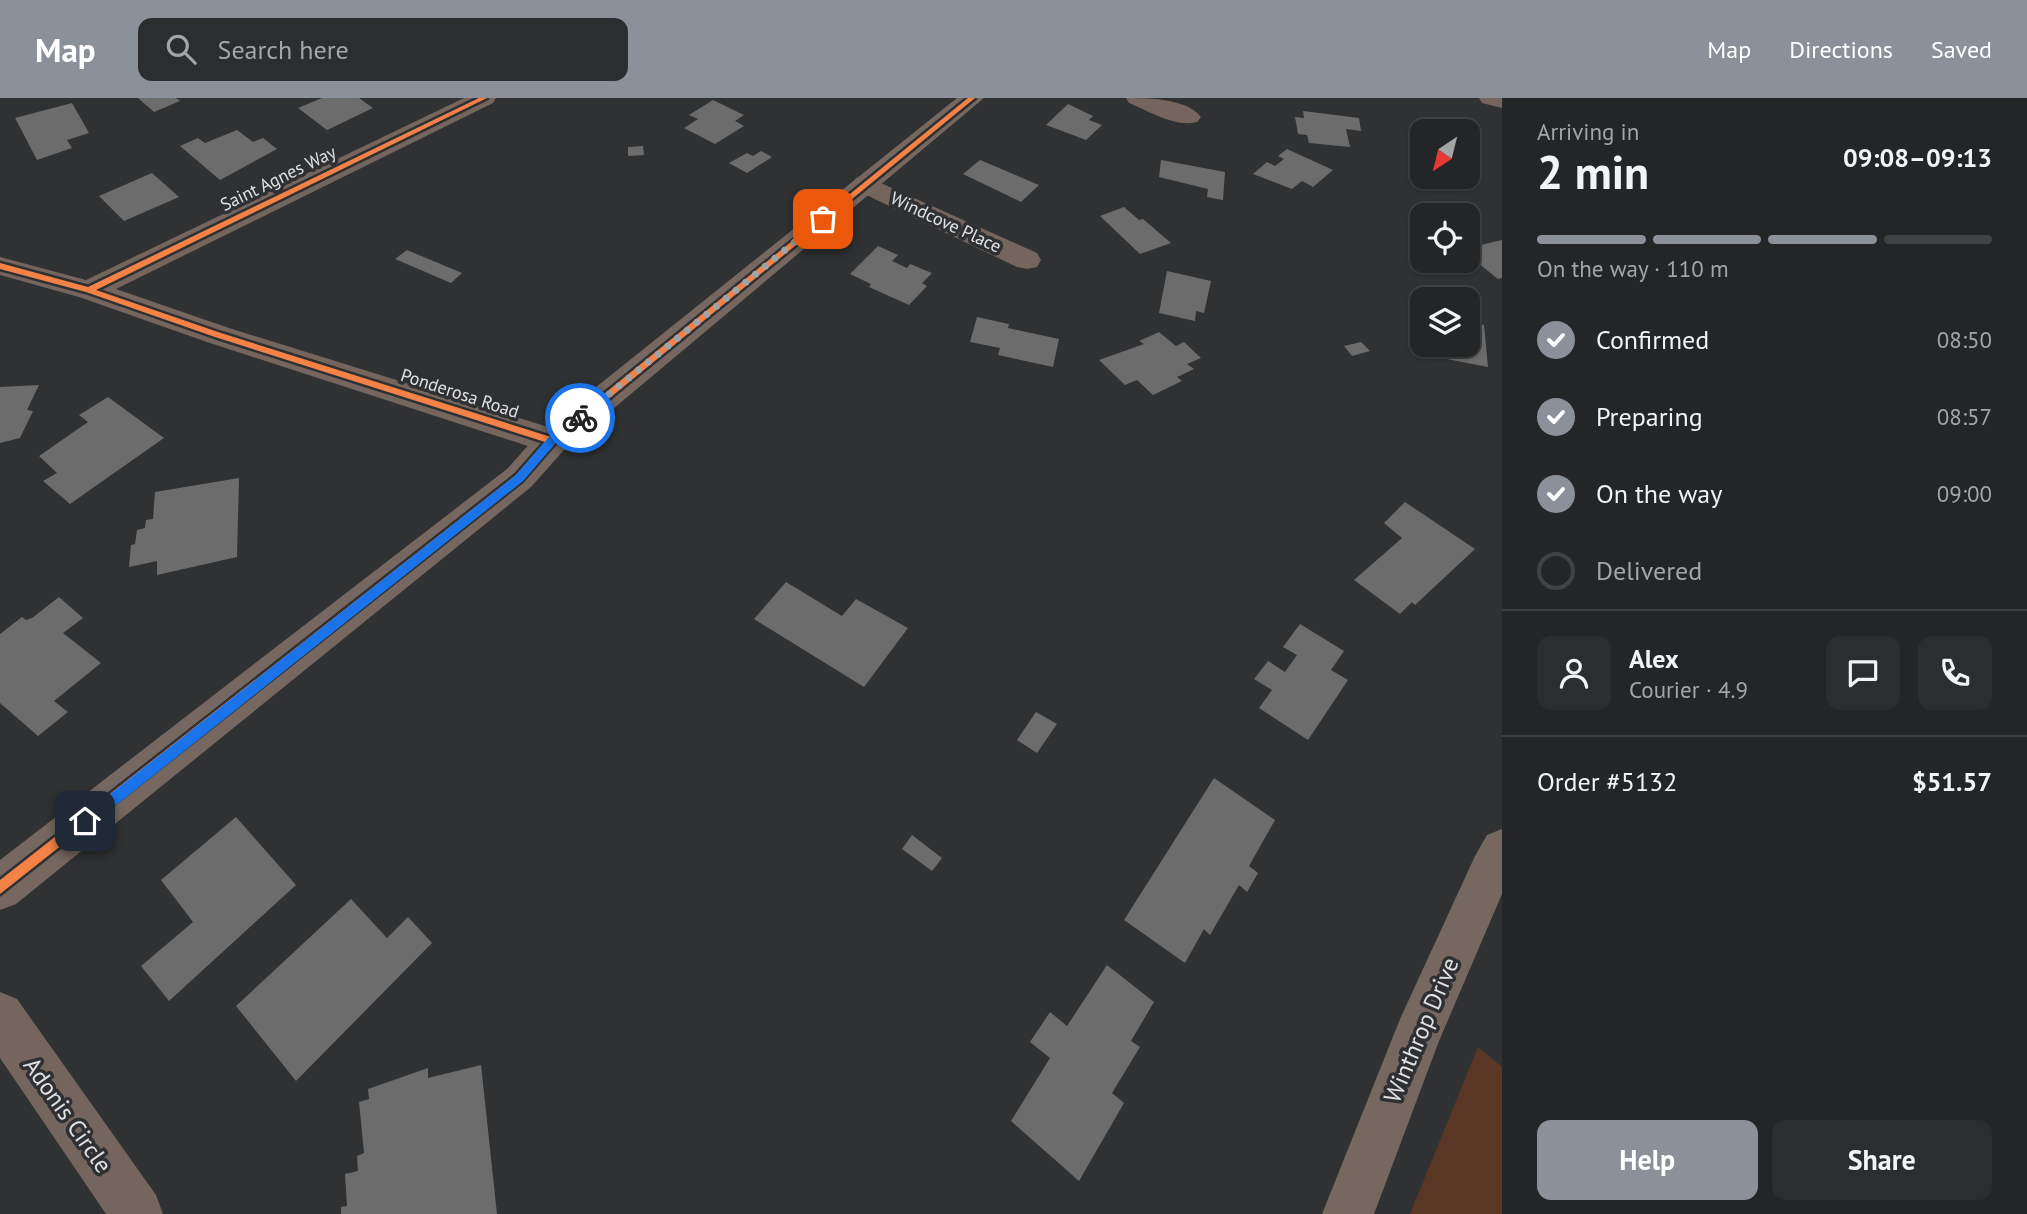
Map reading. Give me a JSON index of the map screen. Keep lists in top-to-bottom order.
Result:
{
  "streets": {
    "street": [
      "Saint Agnes Way",
      "Windcove Place",
      "Ponderosa Road",
      "Winthrop Drive",
      "Adonis Circle"
    ]
  },
  "crossings": [
    ["Saint Agnes Way", "Ponderosa Road"]
  ],
  "north": "bottom left",
  "page": {
    "header": "Map",
    "search": "Search here",
    "nav": ["Map", "Directions", "Saved"],
    "heading": ["2 min", "Arriving in", "09:08–09:13"],
    "panel": [
      "Alex",
      "Courier · 4.9",
      "Order #5132",
      "$51.57"
    ],
    "bar": "On the way · 110 m",
    "list": [
      ["Confirmed", "08:50"],
      ["Preparing", "08:57"],
      ["On the way", "09:00"],
      "Delivered"
    ],
    "buttons": ["Help", "Share"]
  }
}
